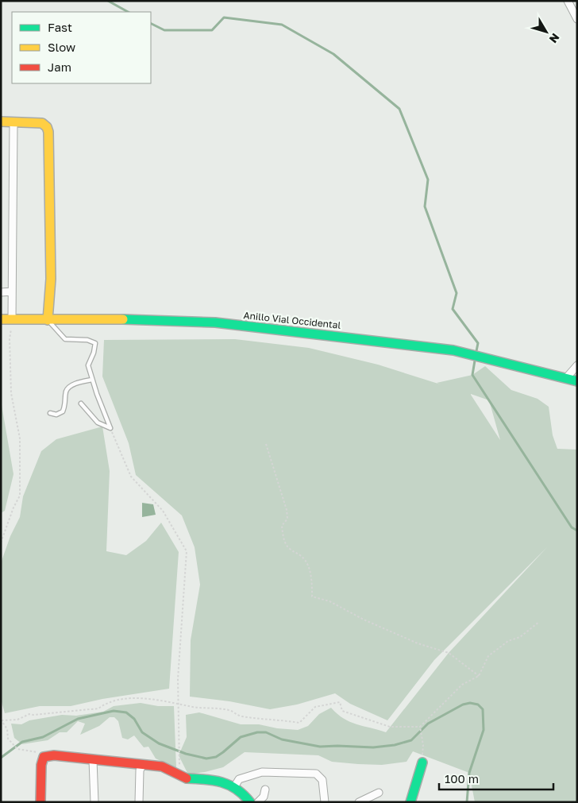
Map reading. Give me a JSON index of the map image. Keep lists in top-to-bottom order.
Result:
{
  "streets": {
    "main road": ["Anillo Vial Occidental"]
  },
  "legend": ["Fast", "Slow", "Jam"],
  "scale_bar": "100 m",
  "north": "bottom right"
}
